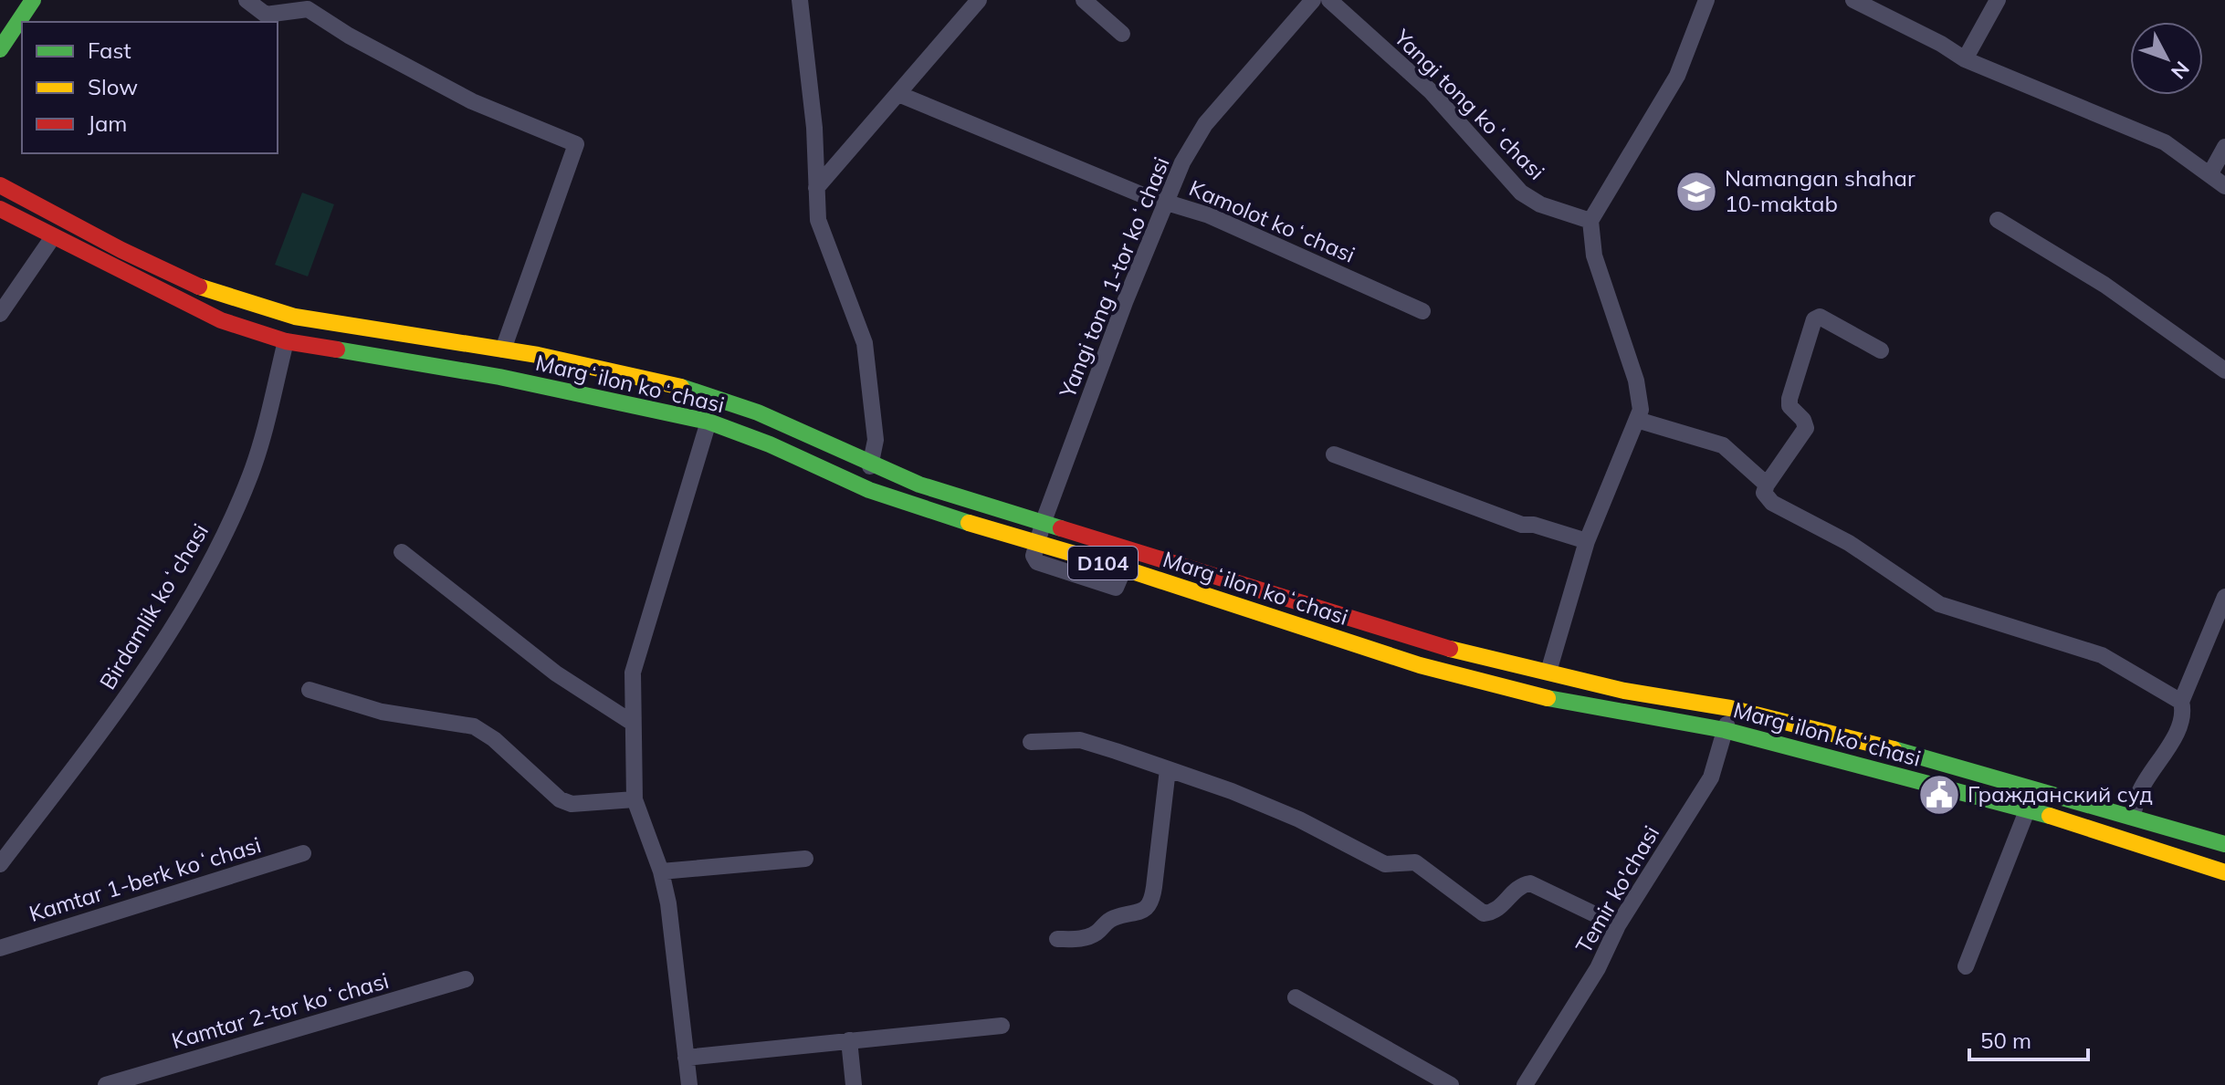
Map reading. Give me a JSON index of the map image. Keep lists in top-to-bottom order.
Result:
{
  "streets": {
    "main road": ["Margʻilon koʻchasi", "D104"],
    "street": [
      "Yangi tong koʻchasi",
      "Kamolot koʻchasi",
      "Yangi tong 1-tor koʻchasi",
      "Birdamlik koʻchasi",
      "Kamtar 1-berk koʻchasi",
      "Temir ko'chasi",
      "Kamtar 2-tor koʻchasi"
    ]
  },
  "crossings": [
    ["Kamolot koʻchasi", "Yangi tong 1-tor koʻchasi"],
    ["Yangi tong 1-tor koʻchasi", "Margʻilon koʻchasi"],
    ["Margʻilon koʻchasi", "Birdamlik koʻchasi"],
    ["Margʻilon koʻchasi", "Temir ko'chasi"]
  ],
  "places": {
    "school or university": ["Namangan shahar 10-maktab"],
    "public building": ["Гражданский суд"]
  },
  "legend": ["Fast", "Slow", "Jam"],
  "scale_bar": "50 m",
  "north": "bottom right"
}
